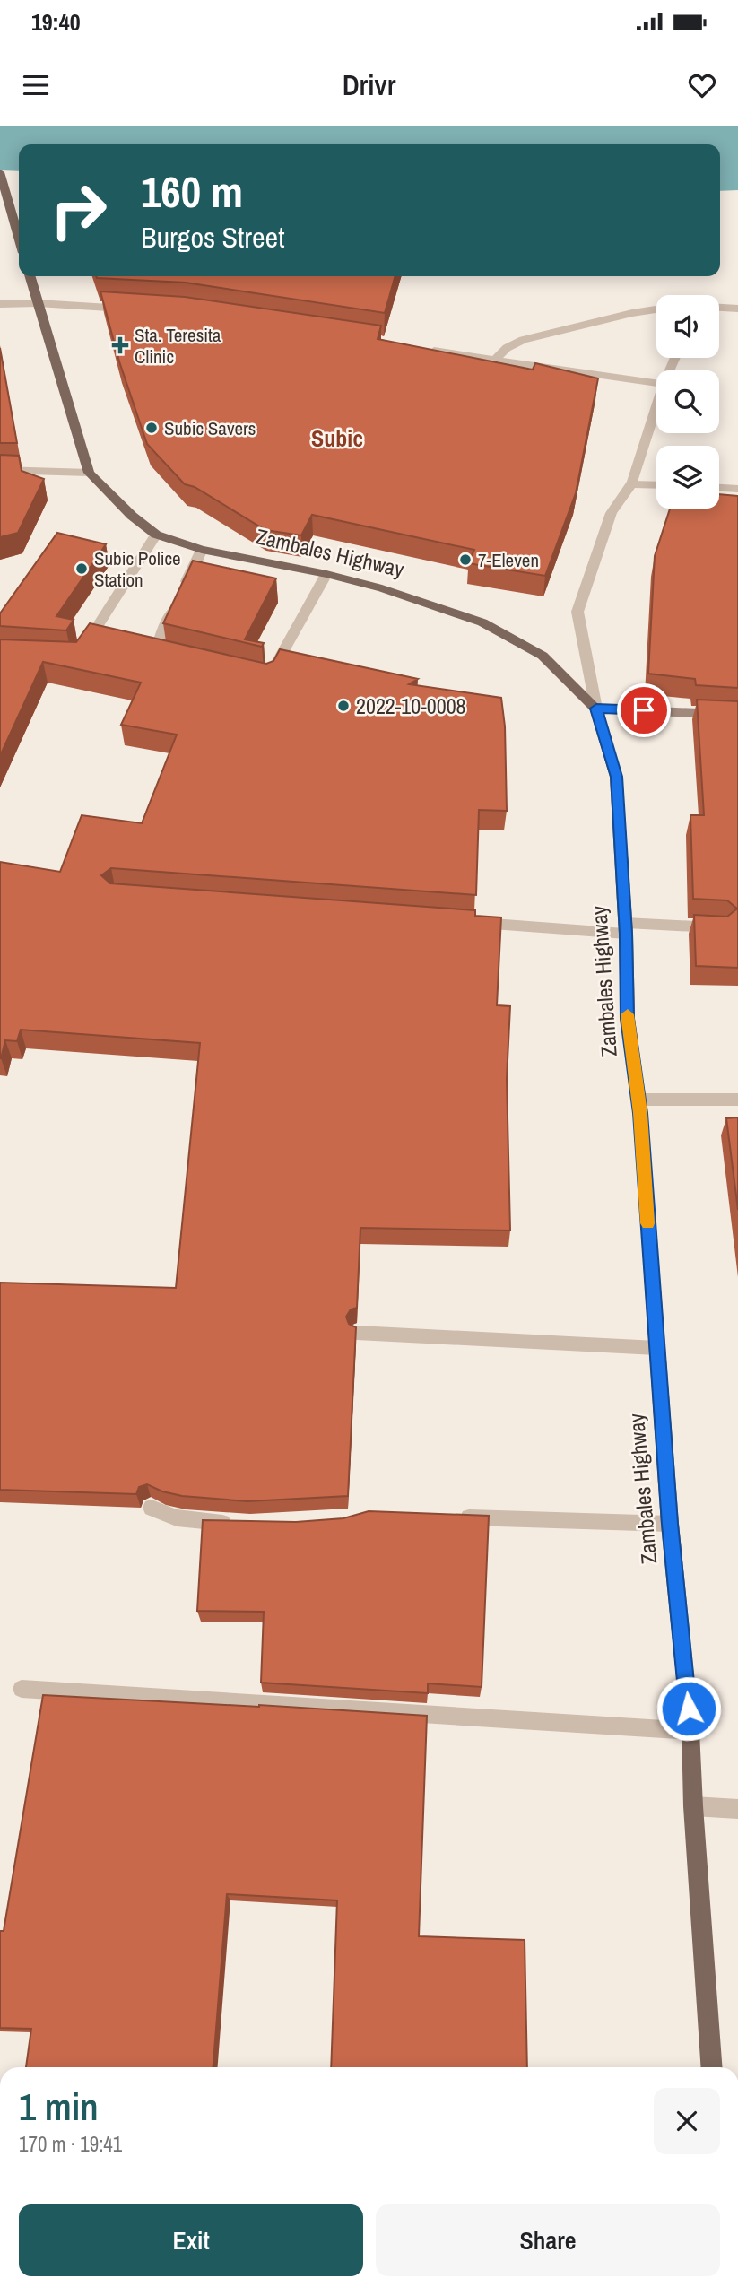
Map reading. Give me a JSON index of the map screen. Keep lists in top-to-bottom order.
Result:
{
  "streets": {
    "main road": ["Zambales Highway"]
  },
  "districts": ["Subic"],
  "places": {
    "health": ["Sta. Teresita Clinic"],
    "other": [
      "Subic Savers",
      "7-Eleven",
      "Subic Police Station",
      "2022-10-0008"
    ]
  },
  "page": {
    "status": "19:40",
    "header": "Drivr",
    "turn": ["160 m", "Burgos Street"],
    "heading": ["1 min", "170 m · 19:41"],
    "buttons": ["Exit", "Share"]
  }
}
